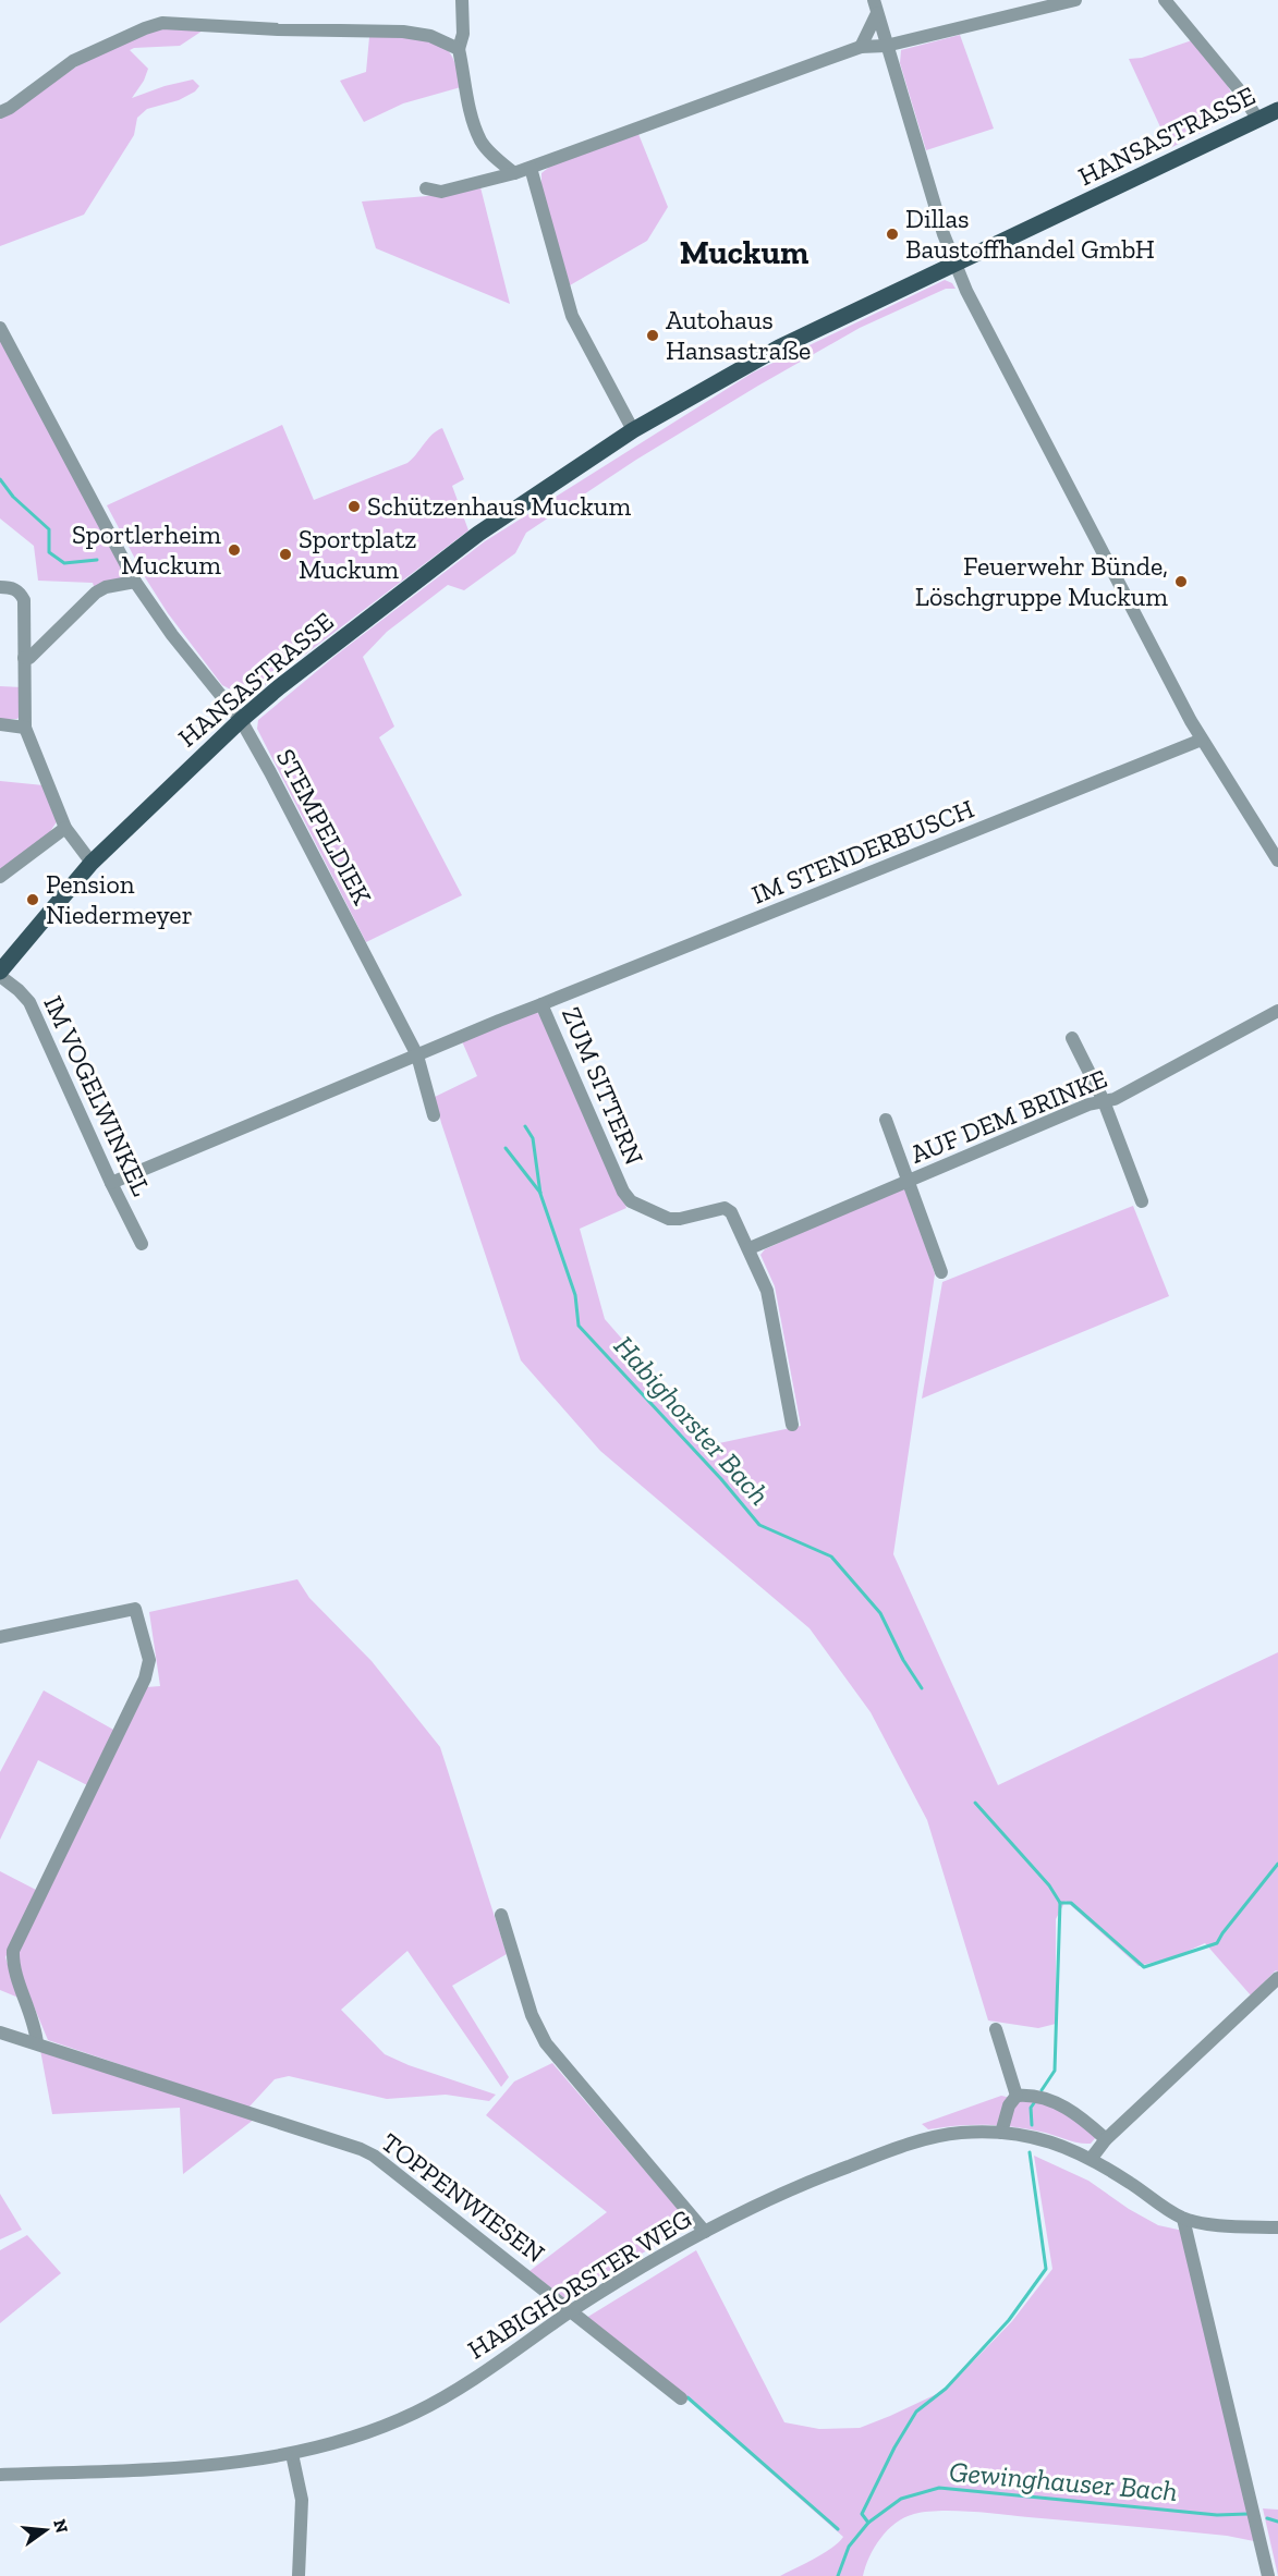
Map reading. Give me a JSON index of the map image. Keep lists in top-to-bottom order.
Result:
{
  "streets": {
    "main road": ["HANSASTRASSE"],
    "street": [
      "STEMPELDIEK",
      "IM STENDERBUSCH",
      "ZUM SITTERN",
      "IM VOGELWINKEL",
      "AUF DEM BRINKE",
      "TOPPENWIESEN",
      "HABIGHORSTER WEG"
    ]
  },
  "crossings": [
    ["HANSASTRASSE", "STEMPELDIEK"],
    ["HANSASTRASSE", "IM VOGELWINKEL"],
    ["STEMPELDIEK", "ZUM SITTERN"],
    ["IM STENDERBUSCH", "ZUM SITTERN"],
    ["ZUM SITTERN", "IM VOGELWINKEL"],
    ["ZUM SITTERN", "AUF DEM BRINKE"],
    ["TOPPENWIESEN", "HABIGHORSTER WEG"]
  ],
  "districts": ["Muckum"],
  "water": ["Habighorster Bach", "Gewinghauser Bach"],
  "places": [
    "Dillas Baustoffhandel GmbH",
    "Autohaus Hansastraße",
    "Schützenhaus Muckum",
    "Sportlerheim Muckum",
    "Sportplatz Muckum",
    "Feuerwehr Bünde, Löschgruppe Muckum",
    "Pension Niedermeyer"
  ],
  "north": "right"
}
